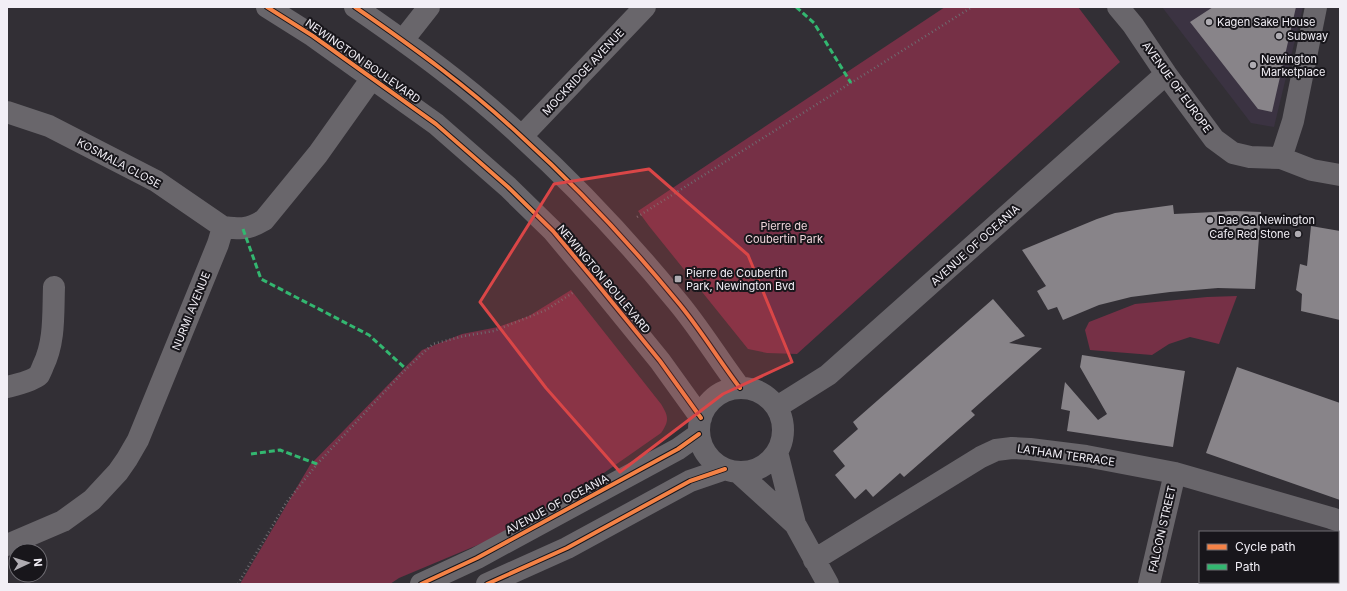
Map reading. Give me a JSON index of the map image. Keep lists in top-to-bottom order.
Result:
{
  "streets": {
    "street": [
      "NEWINGTON BOULEVARD",
      "MOCKRIDGE AVENUE",
      "AVENUE OF EUROPE",
      "KOSMALA CLOSE",
      "AVENUE OF OCEANIA",
      "NURMI AVENUE",
      "LATHAM TERRACE",
      "FALCON STREET"
    ]
  },
  "crossings": [
    ["NEWINGTON BOULEVARD", "AVENUE OF OCEANIA"],
    ["AVENUE OF EUROPE", "AVENUE OF OCEANIA"],
    ["KOSMALA CLOSE", "NURMI AVENUE"],
    ["LATHAM TERRACE", "FALCON STREET"]
  ],
  "parks": ["Pierre de Coubertin Park"],
  "places": {
    "other": [
      "Kagen Sake House",
      "Subway",
      "Newington Marketplace",
      "Dae Ga Newington",
      "Cafe Red Stone"
    ],
    "transit": ["Pierre de Coubertin Park, Newington Bvd"]
  },
  "legend": ["Cycle path", "Path"],
  "north": "right"
}
